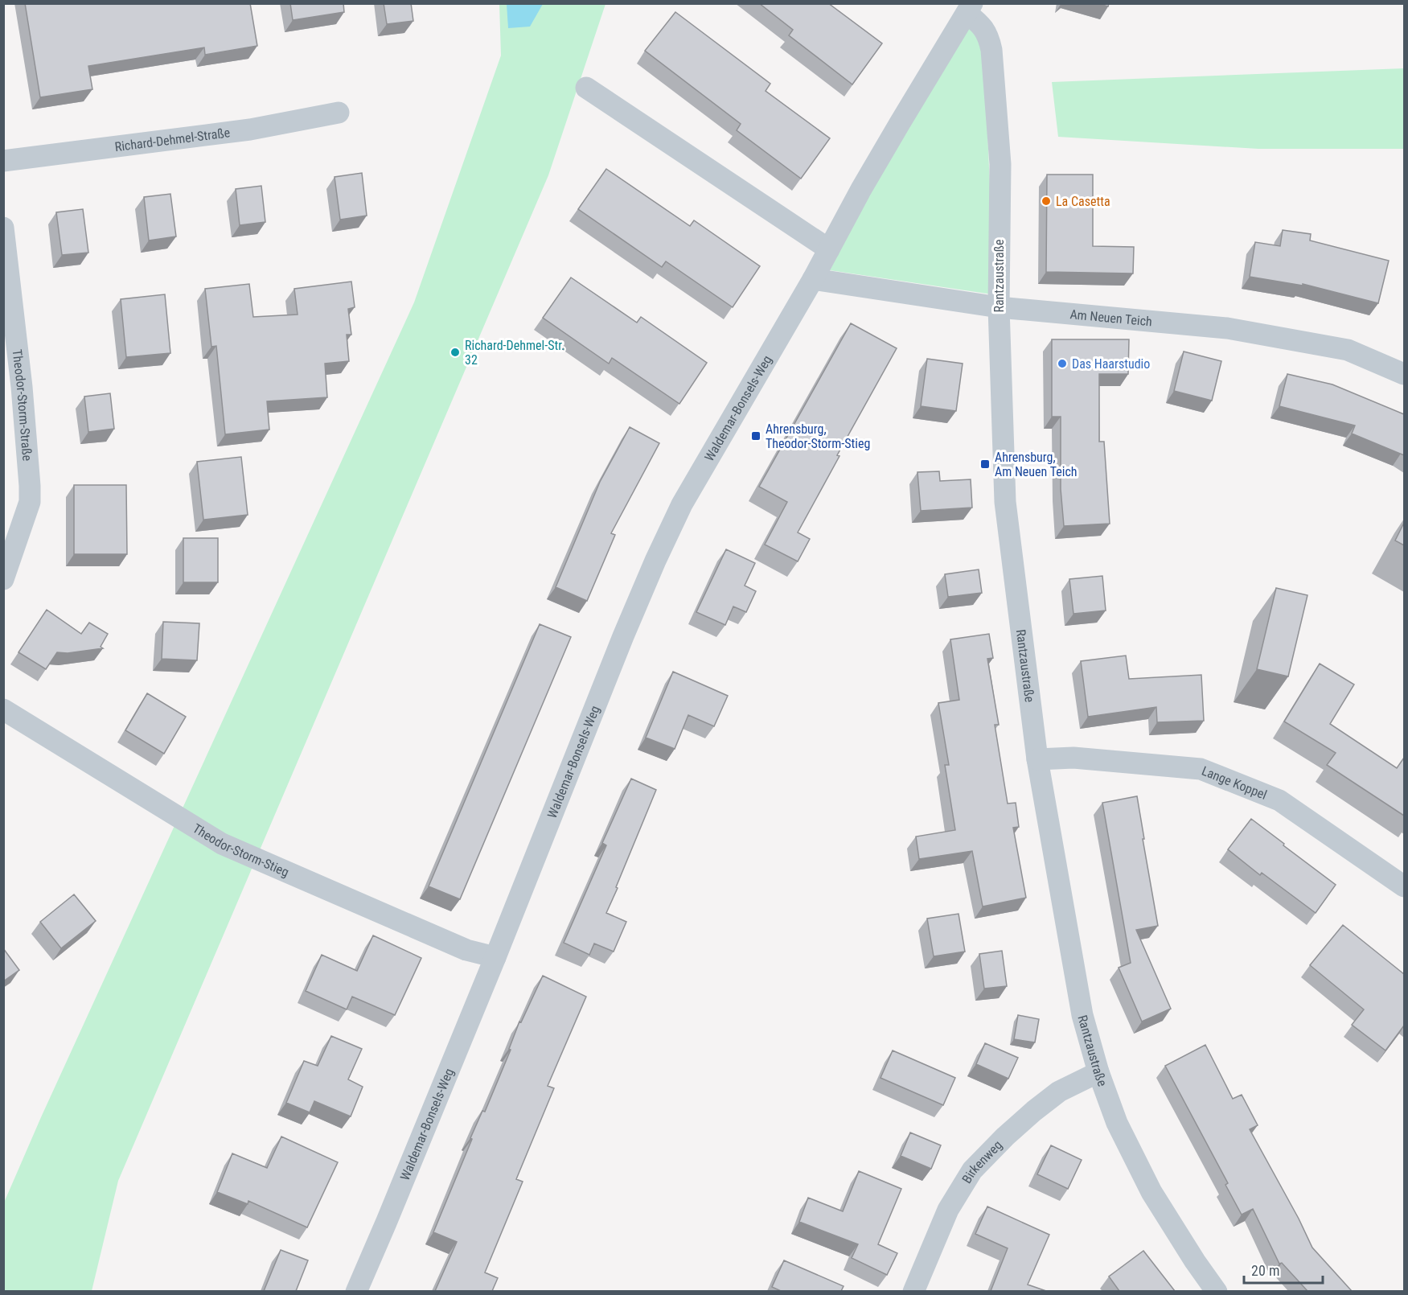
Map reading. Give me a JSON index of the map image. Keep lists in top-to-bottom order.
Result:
{
  "streets": {
    "street": [
      "Richard-Dehmel-Straße",
      "Rantzaustraße",
      "Am Neuen Teich",
      "Theodor-Storm-Straße",
      "Waldemar-Bonsels-Weg",
      "Lange Koppel",
      "Theodor-Storm-Stieg",
      "Birkenweg"
    ]
  },
  "crossings": [
    ["Rantzaustraße", "Am Neuen Teich"],
    ["Rantzaustraße", "Waldemar-Bonsels-Weg"],
    ["Rantzaustraße", "Lange Koppel"],
    ["Rantzaustraße", "Birkenweg"],
    ["Am Neuen Teich", "Waldemar-Bonsels-Weg"],
    ["Waldemar-Bonsels-Weg", "Theodor-Storm-Stieg"]
  ],
  "places": {
    "other": ["La Casetta", "Richard-Dehmel-Str. 32", "Das Haarstudio"],
    "transit": ["Ahrensburg, Theodor-Storm-Stieg", "Ahrensburg, Am Neuen Teich"]
  },
  "scale_bar": "20 m"
}
